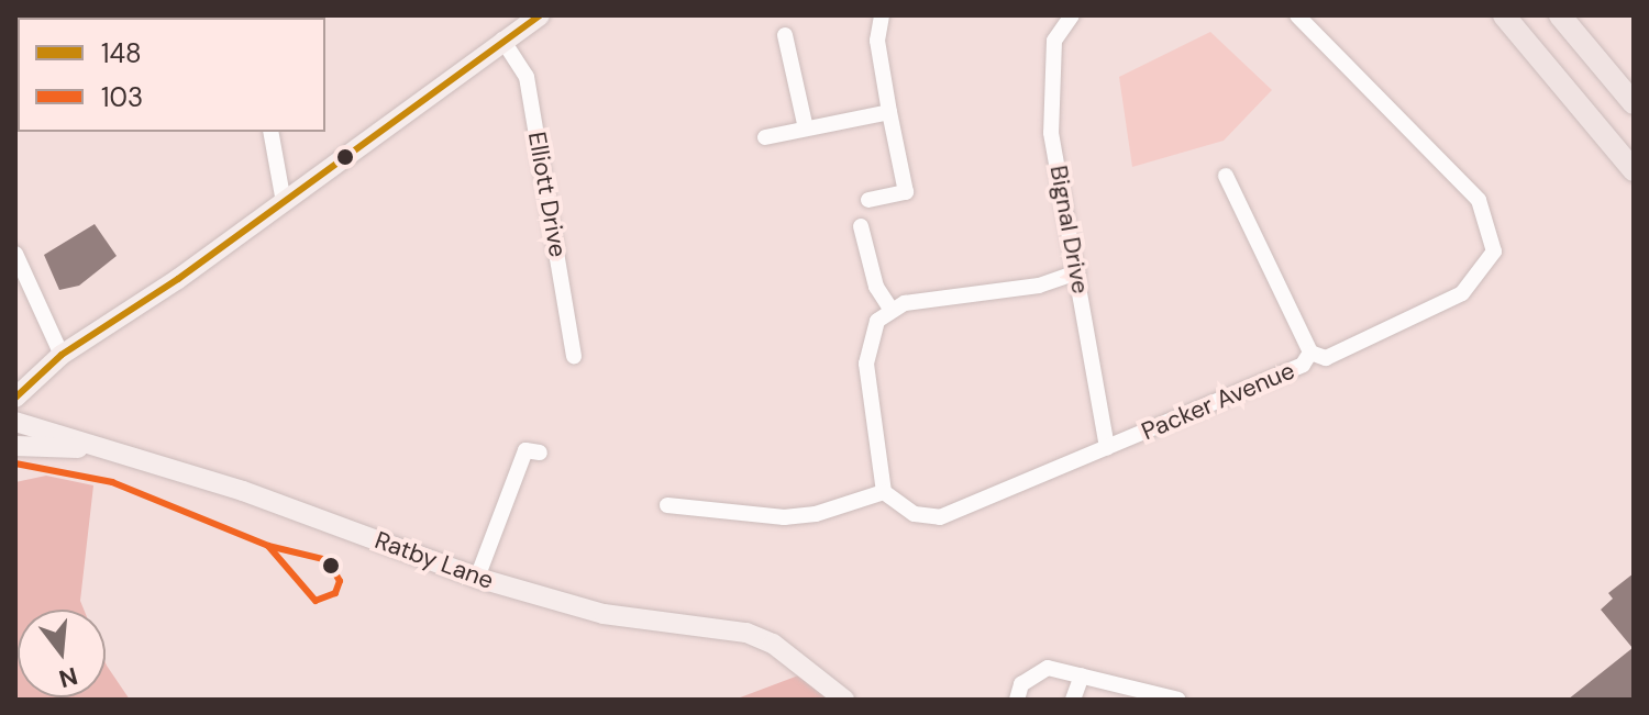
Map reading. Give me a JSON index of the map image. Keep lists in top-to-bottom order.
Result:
{
  "streets": {
    "main road": ["Ratby Lane"],
    "street": ["Elliott Drive", "Bignal Drive", "Packer Avenue"]
  },
  "crossings": [
    ["Bignal Drive", "Packer Avenue"]
  ],
  "lines": ["transit line 148", "transit line 103"],
  "legend": ["148", "103"],
  "north": "bottom"
}
